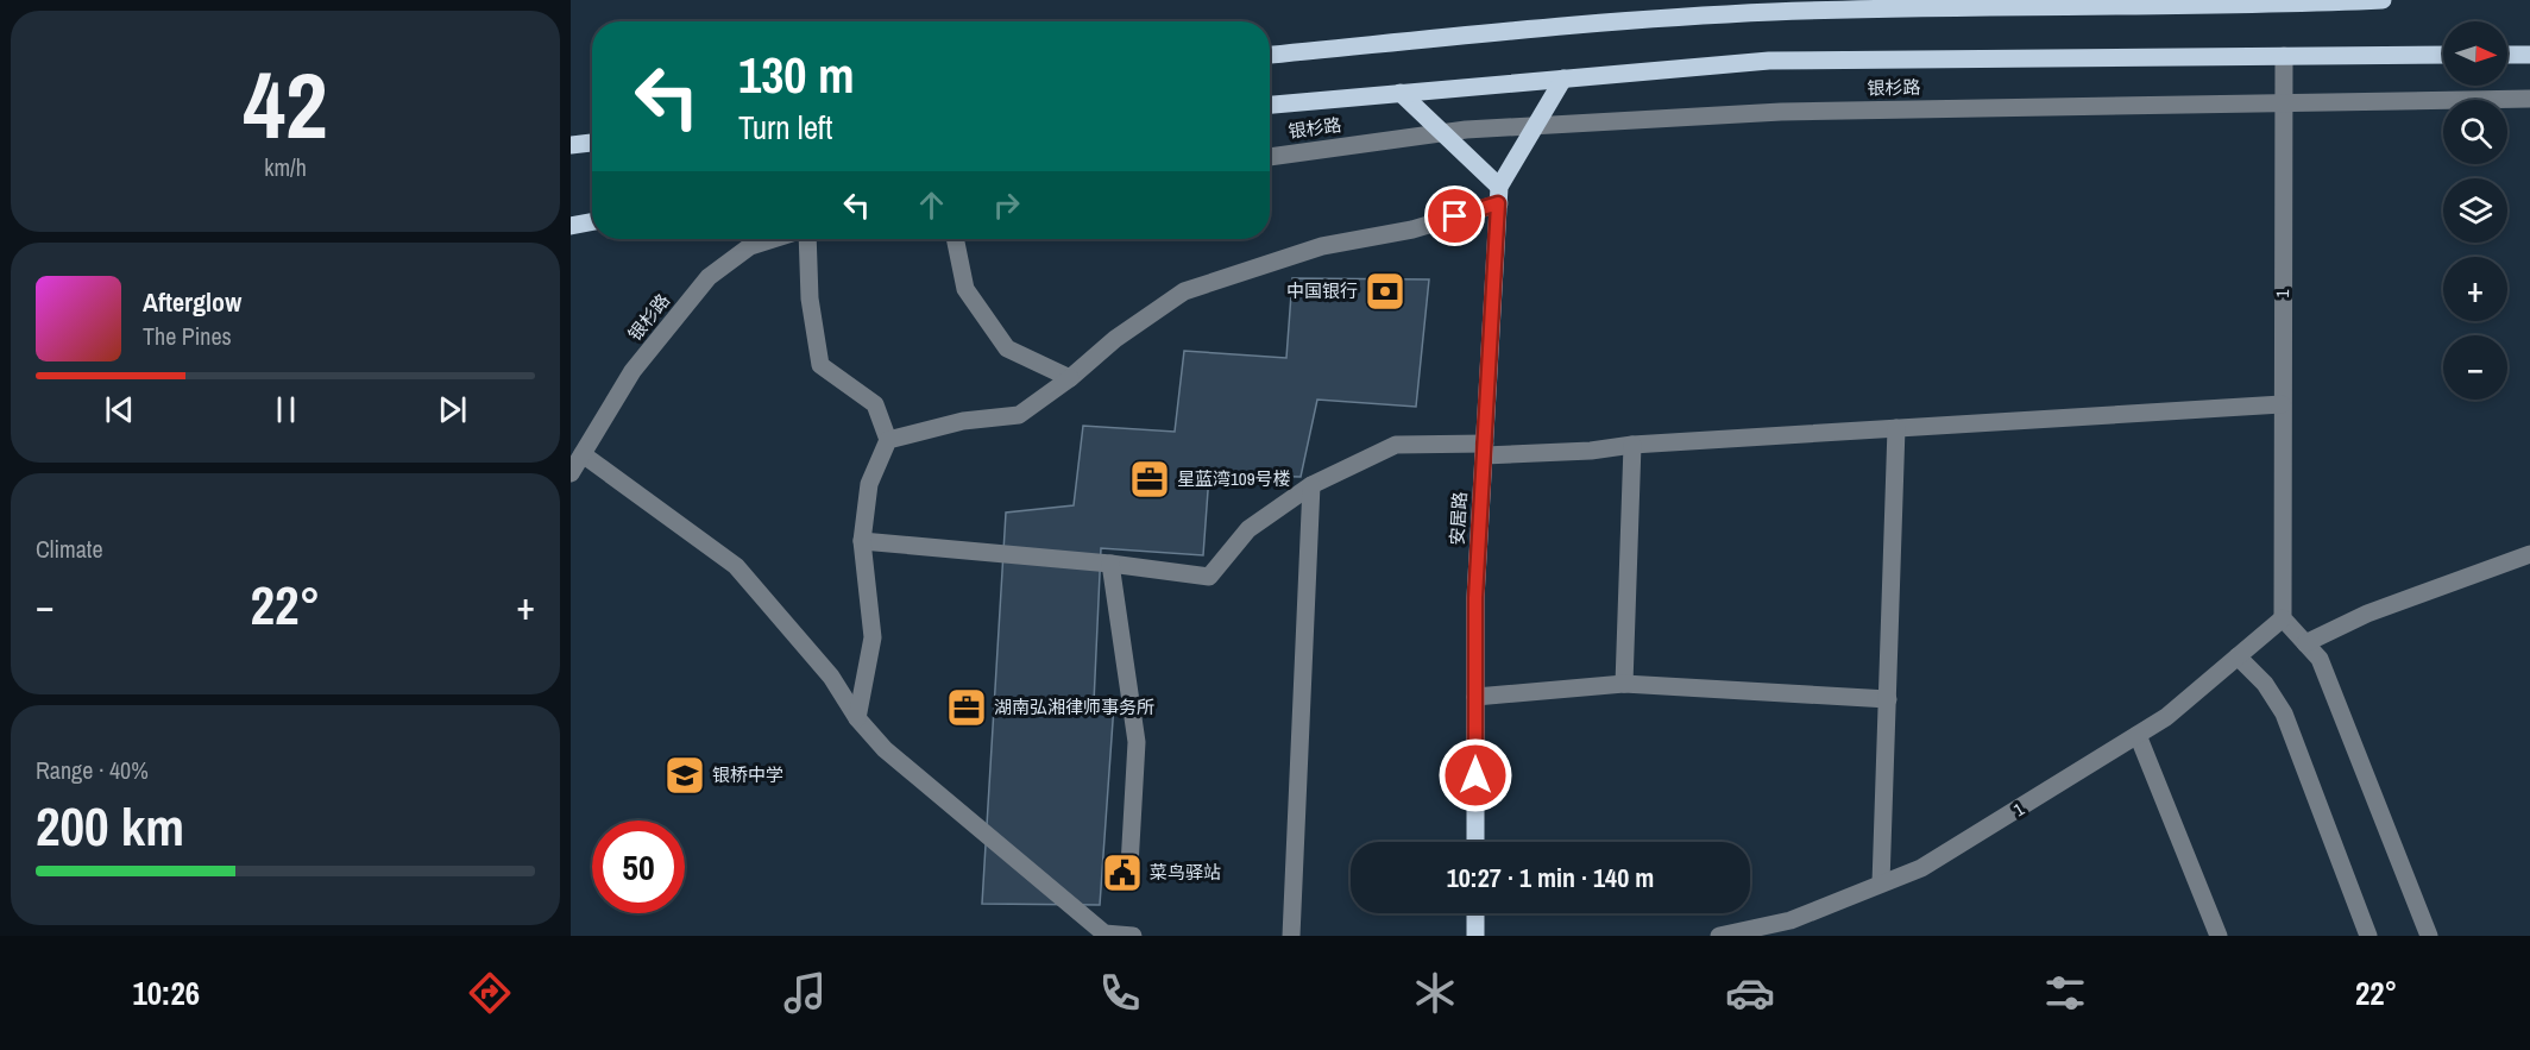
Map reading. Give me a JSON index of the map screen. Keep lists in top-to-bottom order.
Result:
{
  "streets": {
    "main road": ["银杉路", "安居路"],
    "street": ["1"]
  },
  "crossings": [
    ["银杉路", "1"]
  ],
  "places": {
    "bank": ["中国银行"],
    "office": ["星蓝湾109号楼", "湖南弘湘律师事务所"],
    "school or university": ["银桥中学"],
    "public building": ["菜鸟驿站"]
  },
  "north": "right",
  "page": {
    "tile": [
      ["42", "km/h"],
      "Climate",
      ["Range · 40%", "200 km"]
    ],
    "map_buttons": ["+", "−"],
    "turn": ["130 m", "Turn left"],
    "song": ["Afterglow", "The Pines"],
    "heat": ["−", "22°", "+"],
    "limit": "50",
    "trip": "10:27 · 1 min · 140 m",
    "tabs": ["10:26", "22°"]
  }
}
